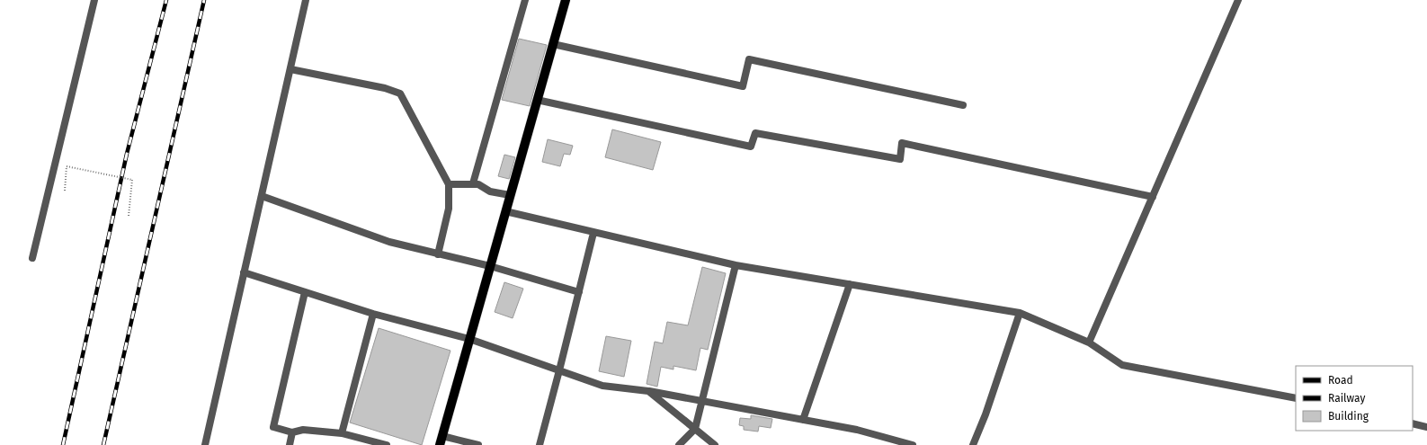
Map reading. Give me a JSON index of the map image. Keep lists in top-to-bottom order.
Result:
{
  "legend": ["Road", "Railway", "Building"]
}
